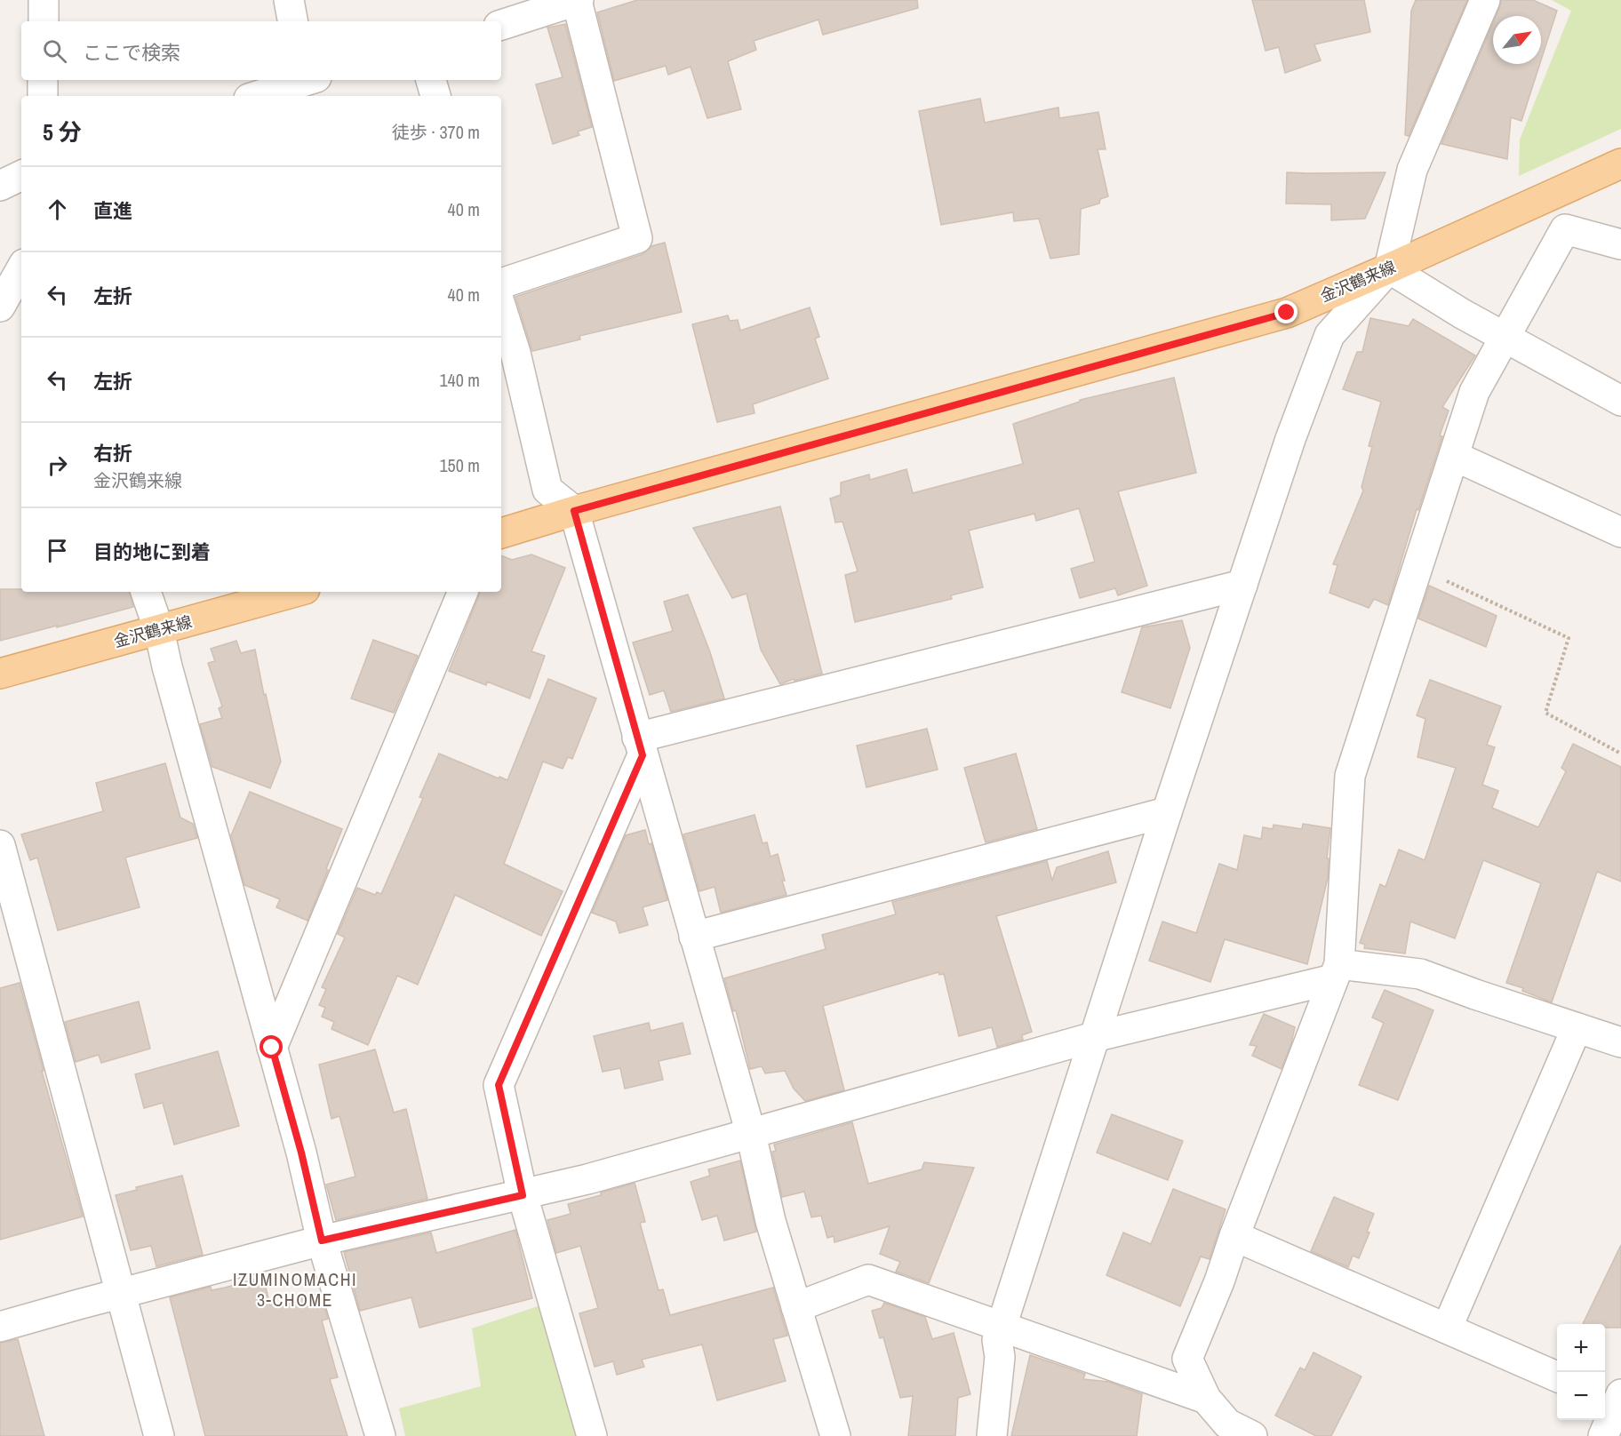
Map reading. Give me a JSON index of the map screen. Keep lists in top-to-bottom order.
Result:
{
  "streets": {
    "main road": ["金沢鶴来線"]
  },
  "districts": ["IZUMINOMACHI 3-CHOME"],
  "north": "top right",
  "page": {
    "search": "ここで検索",
    "heading": ["5 分", "徒歩 · 370 m"],
    "list": [
      ["直進", "40 m"],
      ["左折", "40 m"],
      ["左折", "140 m"],
      ["右折", "金沢鶴来線", "150 m"],
      "目的地に到着"
    ],
    "map_buttons": ["+", "−"]
  }
}
